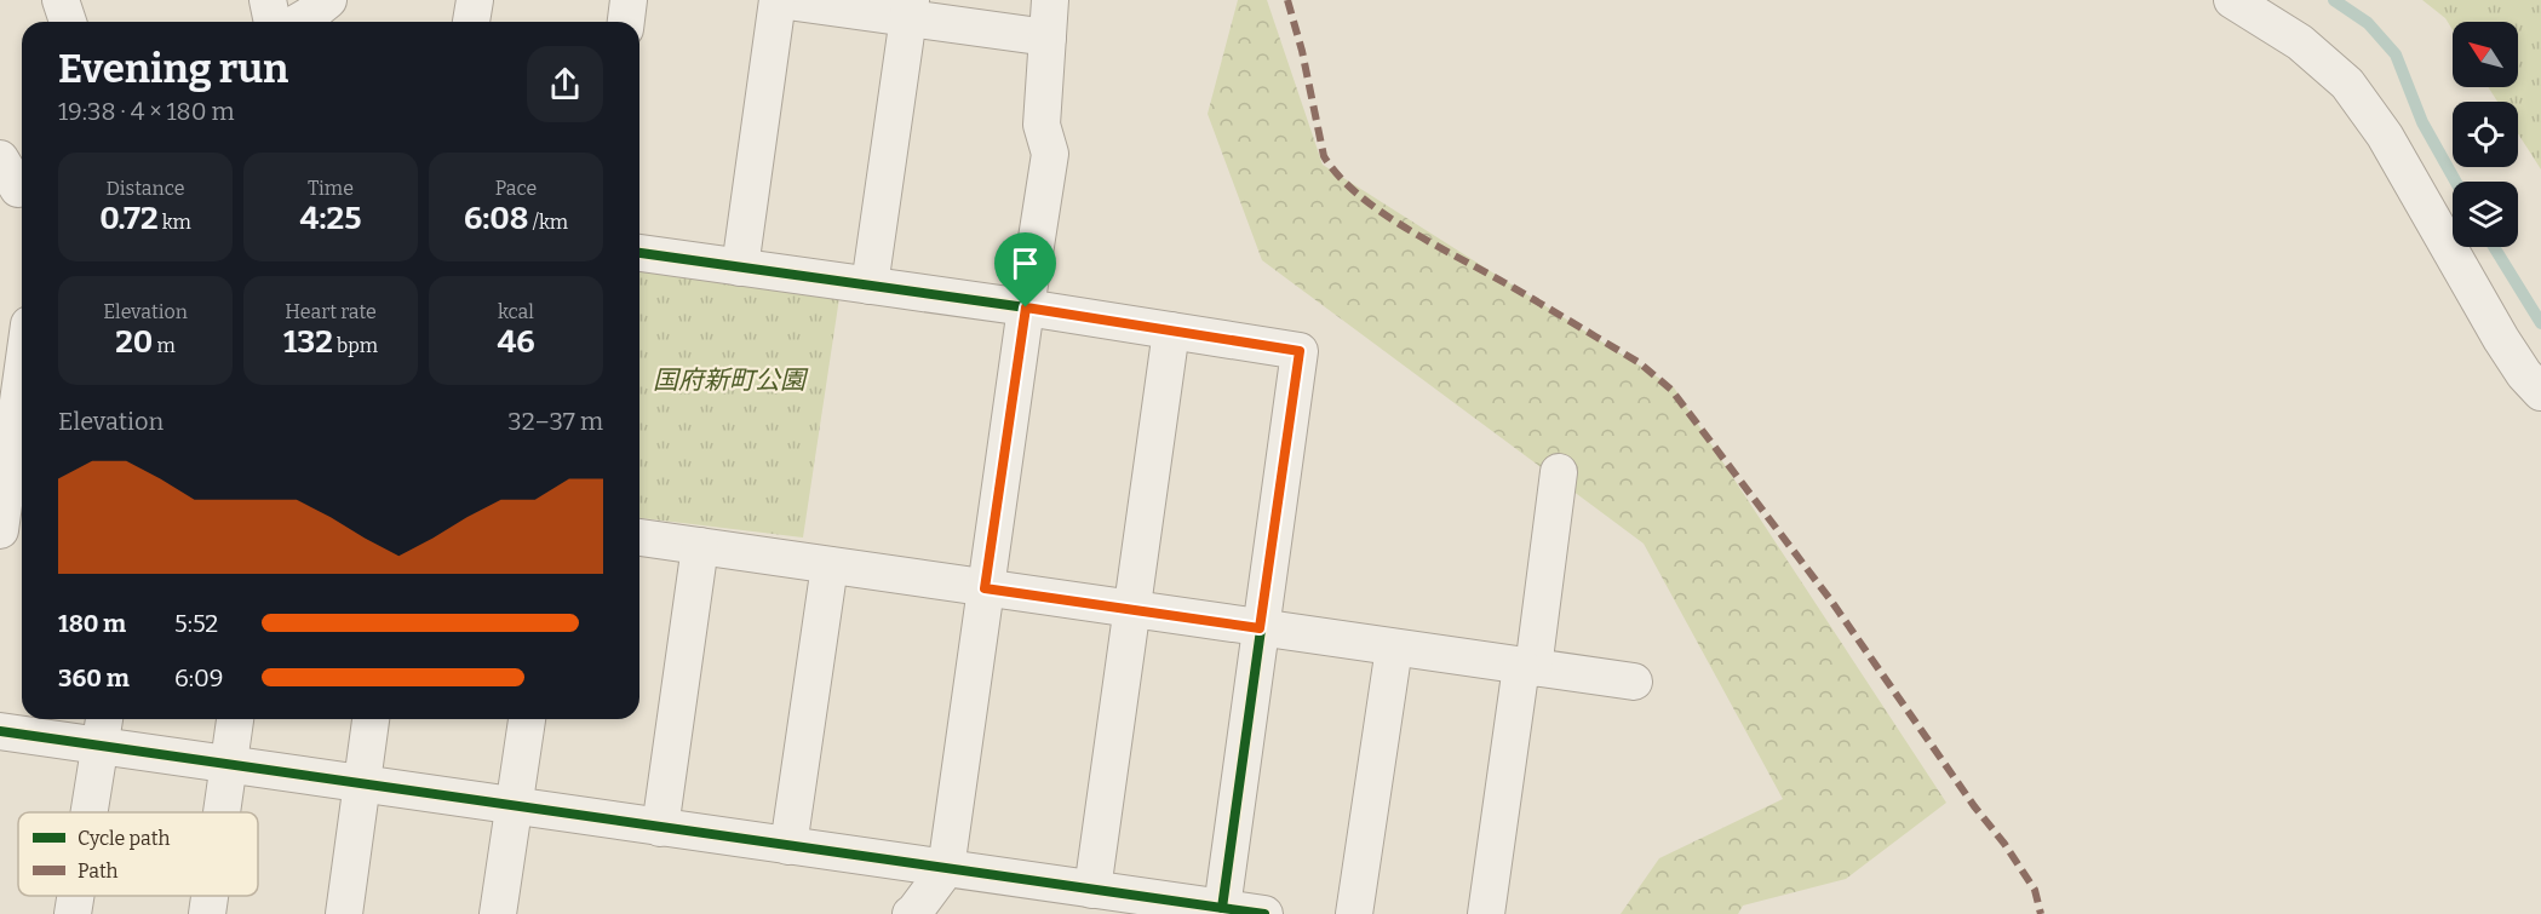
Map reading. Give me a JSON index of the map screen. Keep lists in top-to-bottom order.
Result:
{
  "parks": ["国府新町公園"],
  "legend": ["Cycle path", "Path"],
  "north": "top left",
  "page": {
    "heading": ["Evening run", "19:38 · 4 × 180 m"],
    "stats": [
      ["Distance", "0.72 km"],
      ["Time", "4:25"],
      ["Pace", "6:08 /km"],
      ["Elevation", "20 m"],
      ["Heart rate", "132 bpm"],
      ["kcal", "46"]
    ],
    "chart": ["Elevation", "32–37 m"],
    "list": [
      {
        "name": "180 m",
        "note": "5:52"
      },
      {
        "name": "360 m",
        "note": "6:09"
      }
    ]
  }
}
